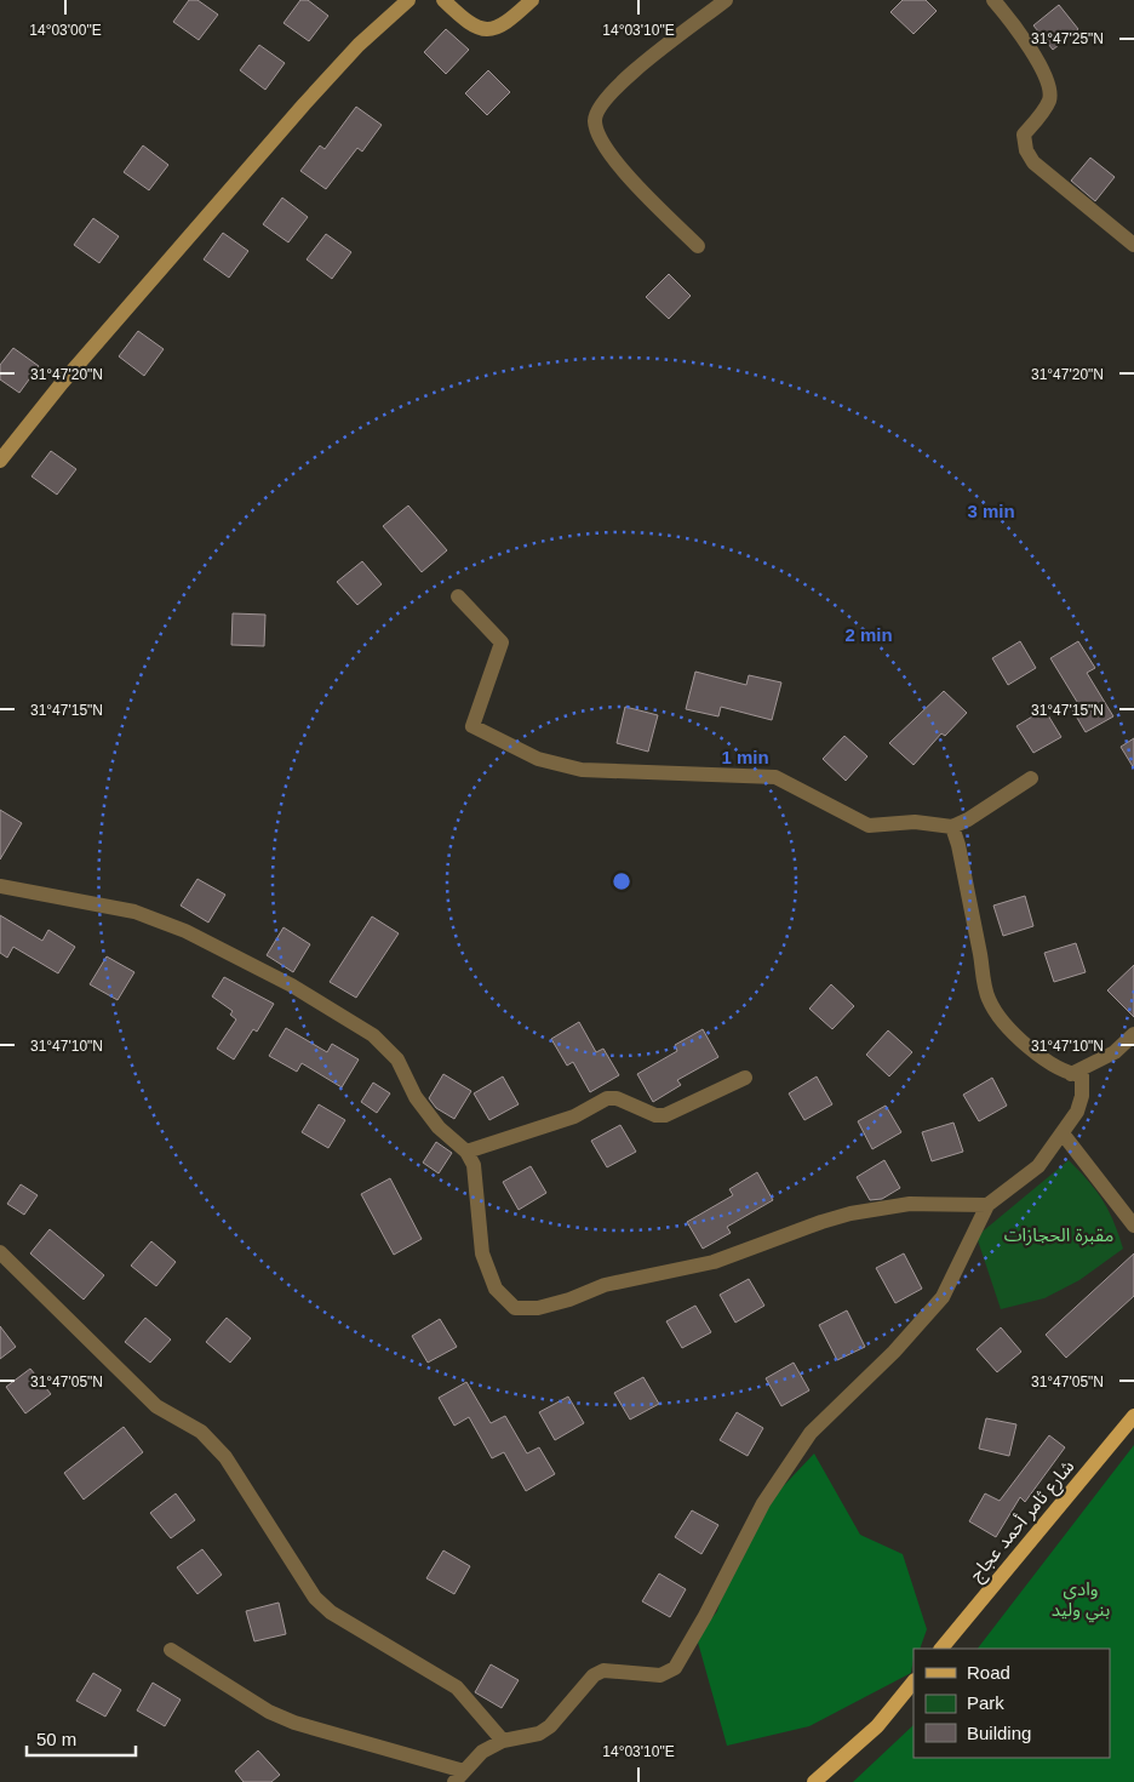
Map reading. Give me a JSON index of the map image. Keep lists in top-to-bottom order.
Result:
{
  "streets": {
    "main road": ["شارع ثامر أحمد عجاج"]
  },
  "parks": ["مقبرة الحجازات", "وادي بني وليد"],
  "legend": ["Road", "Park", "Building"],
  "scale_bar": "50 m",
  "coordinates": [
    "14°03'00\"E",
    "14°03'10\"E",
    "31°47'25\"N",
    "31°47'20\"N",
    "31°47'15\"N",
    "31°47'10\"N",
    "31°47'05\"N"
  ],
  "rings": ["3 min", "2 min", "1 min"]
}
